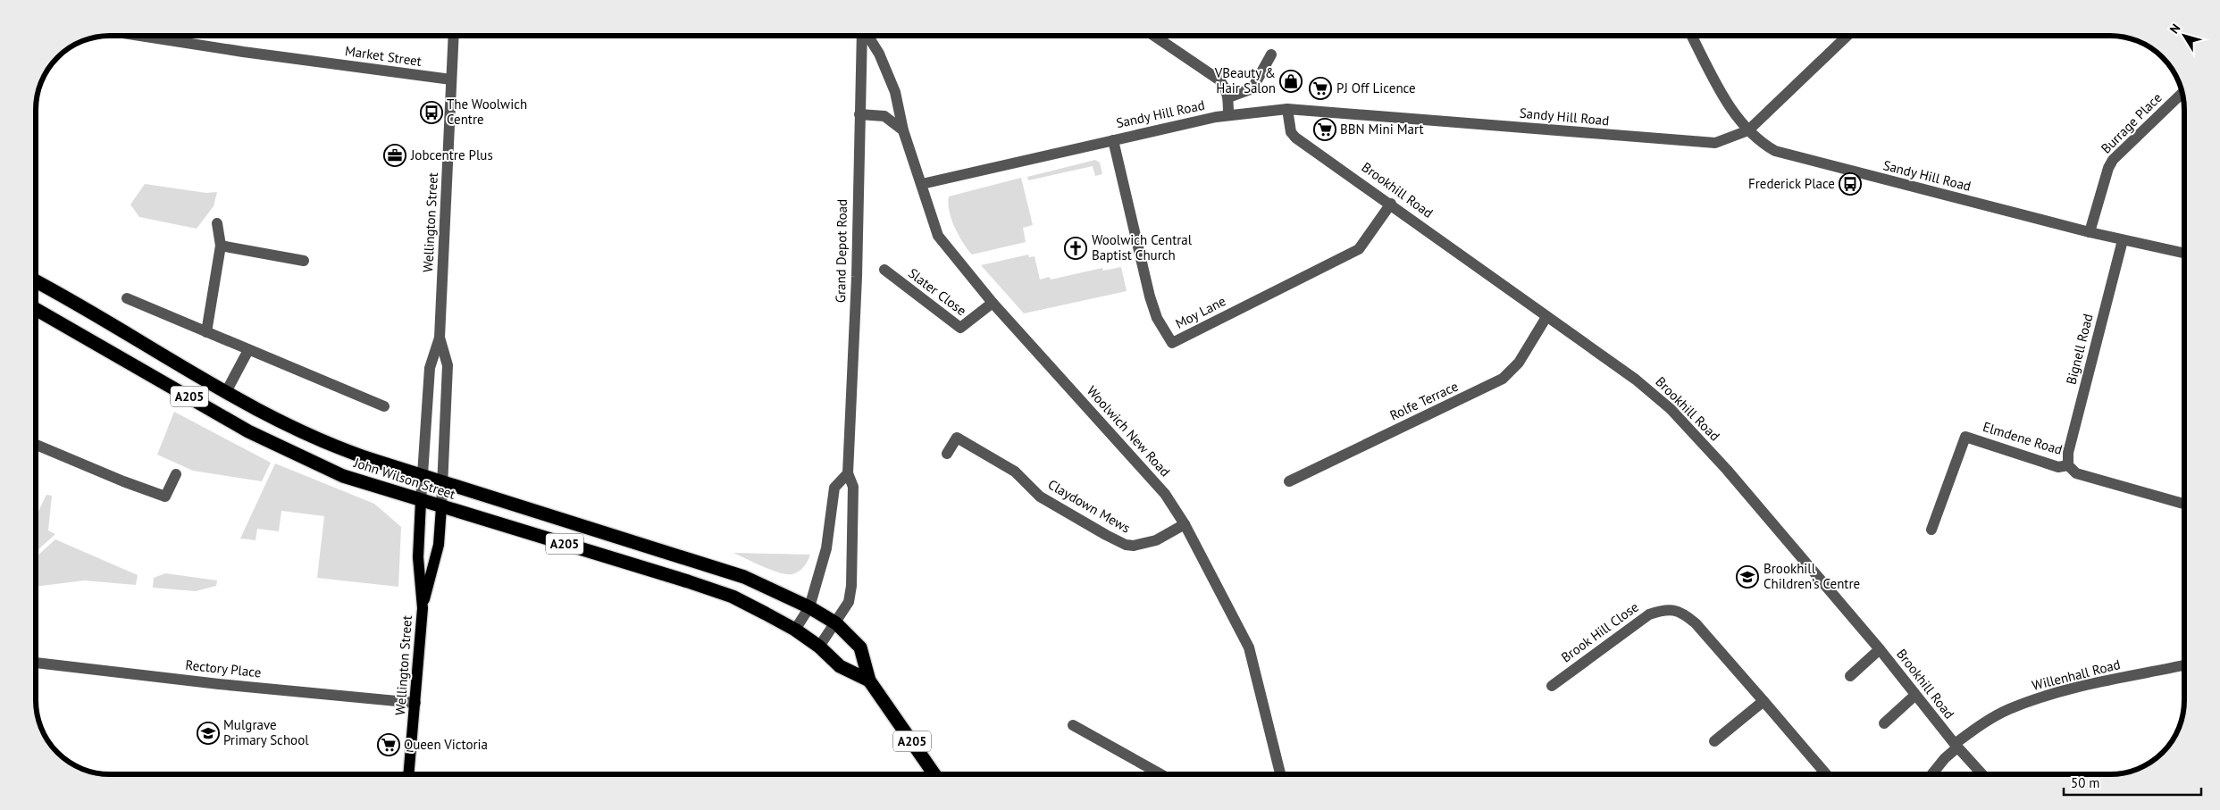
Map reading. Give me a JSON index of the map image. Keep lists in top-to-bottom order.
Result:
{
  "streets": {
    "highway": ["A205", "John Wilson Street"],
    "main road": ["Wellington Street"],
    "street": [
      "Market Street",
      "Sandy Hill Road",
      "Burrage Place",
      "Brookhill Road",
      "Grand Depot Road",
      "Slater Close",
      "Moy Lane",
      "Bignell Road",
      "Rolfe Terrace",
      "Woolwich New Road",
      "Elmdene Road",
      "Claydown Mews",
      "Brook Hill Close",
      "Rectory Place",
      "Willenhall Road"
    ]
  },
  "crossings": [
    ["Market Street", "Wellington Street"],
    ["Sandy Hill Road", "Burrage Place"],
    ["Sandy Hill Road", "Brookhill Road"],
    ["Sandy Hill Road", "Moy Lane"],
    ["Sandy Hill Road", "Bignell Road"],
    ["Sandy Hill Road", "Woolwich New Road"],
    ["Brookhill Road", "Moy Lane"],
    ["Brookhill Road", "Rolfe Terrace"],
    ["Brookhill Road", "Willenhall Road"],
    ["Wellington Street", "John Wilson Street"],
    ["Wellington Street", "Rectory Place"],
    ["Grand Depot Road", "A205"],
    ["Grand Depot Road", "John Wilson Street"],
    ["Slater Close", "Woolwich New Road"],
    ["Bignell Road", "Elmdene Road"],
    ["A205", "John Wilson Street"],
    ["Woolwich New Road", "Claydown Mews"]
  ],
  "places": {
    "shop": ["VBeauty & Hair Salon"],
    "supermarket": ["PJ Off Licence", "BBN Mini Mart", "Queen Victoria"],
    "bus stop": ["The Woolwich Centre", "Frederick Place"],
    "office": ["Jobcentre Plus"],
    "church": ["Woolwich Central Baptist Church"],
    "school or university": ["Brookhill Children’s Centre", "Mulgrave Primary School"]
  },
  "scale_bar": "50 m",
  "north": "top left"
}
